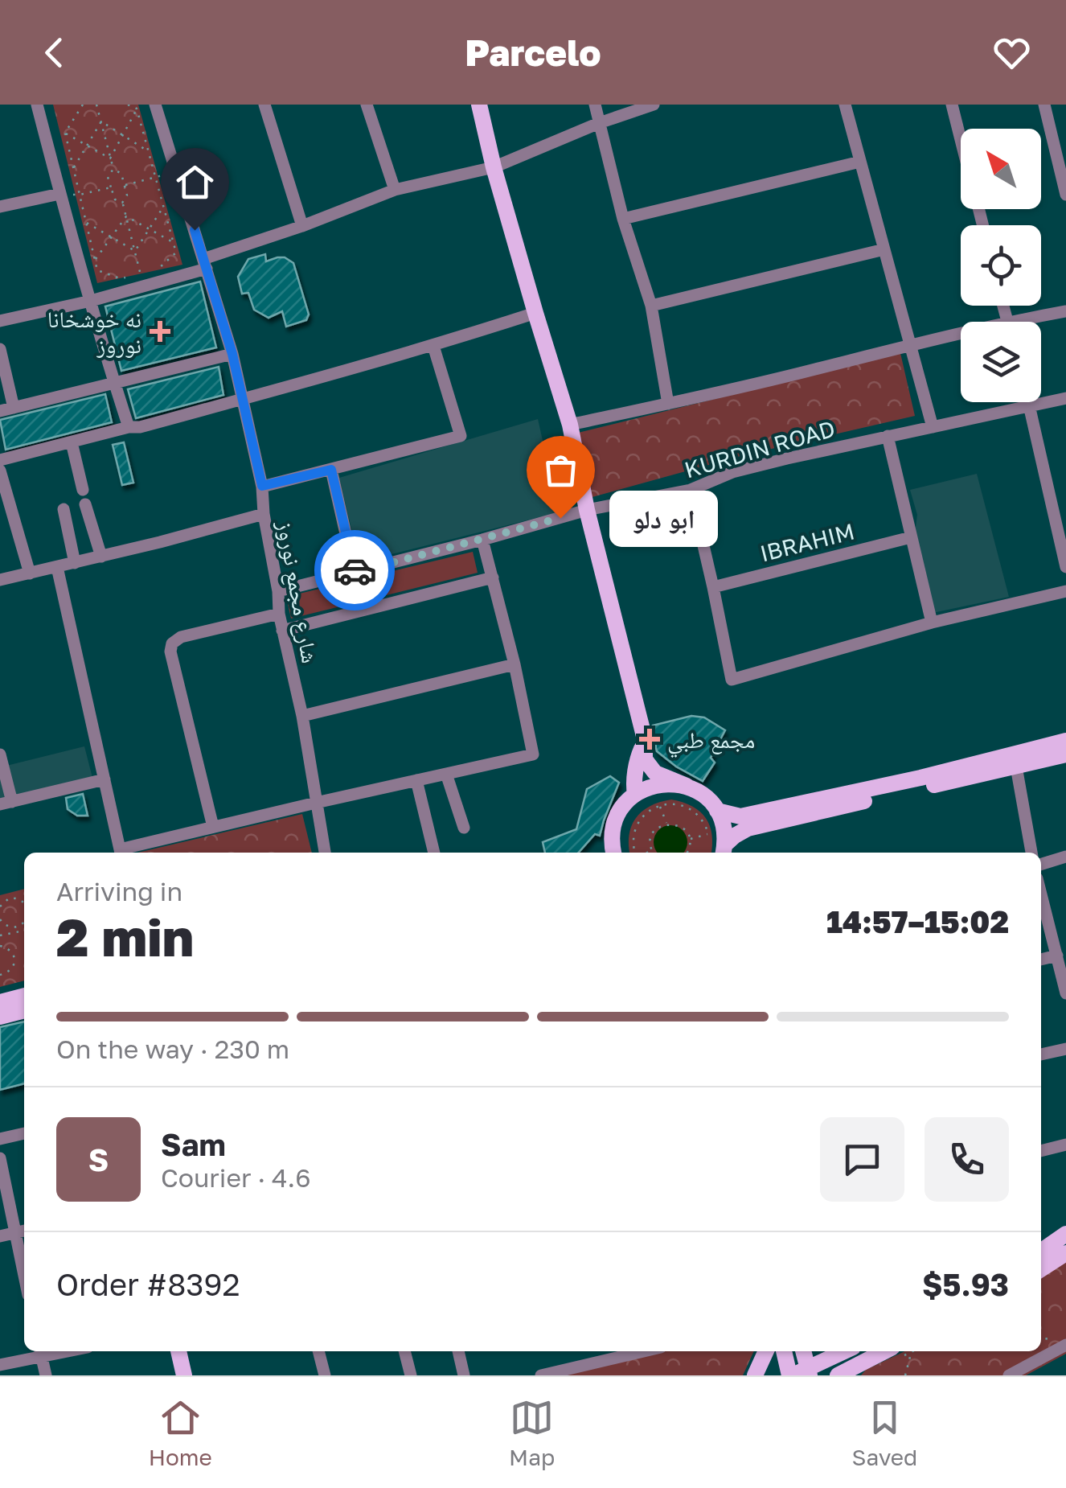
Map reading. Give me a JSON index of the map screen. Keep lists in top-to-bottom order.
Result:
{
  "streets": {
    "street": ["KURDIN ROAD", "IBRAHIM", "شارع مجمع نوروز"]
  },
  "crossings": [
    ["KURDIN ROAD", "شارع مجمع نوروز"]
  ],
  "places": {
    "health": ["نه خوشخانا نوروز", "مجمع طبي"],
    "other": ["ابو دلو"]
  },
  "north": "top left",
  "page": {
    "header": "Parcelo",
    "bubble": "ابو دلو",
    "heading": ["2 min", "Arriving in", "14:57–15:02"],
    "panel": [
      "Sam",
      "Courier · 4.6",
      "Order #8392",
      "$5.93"
    ],
    "bar": "On the way · 230 m",
    "round": "S",
    "tabs": ["Home", "Map", "Saved"]
  }
}
